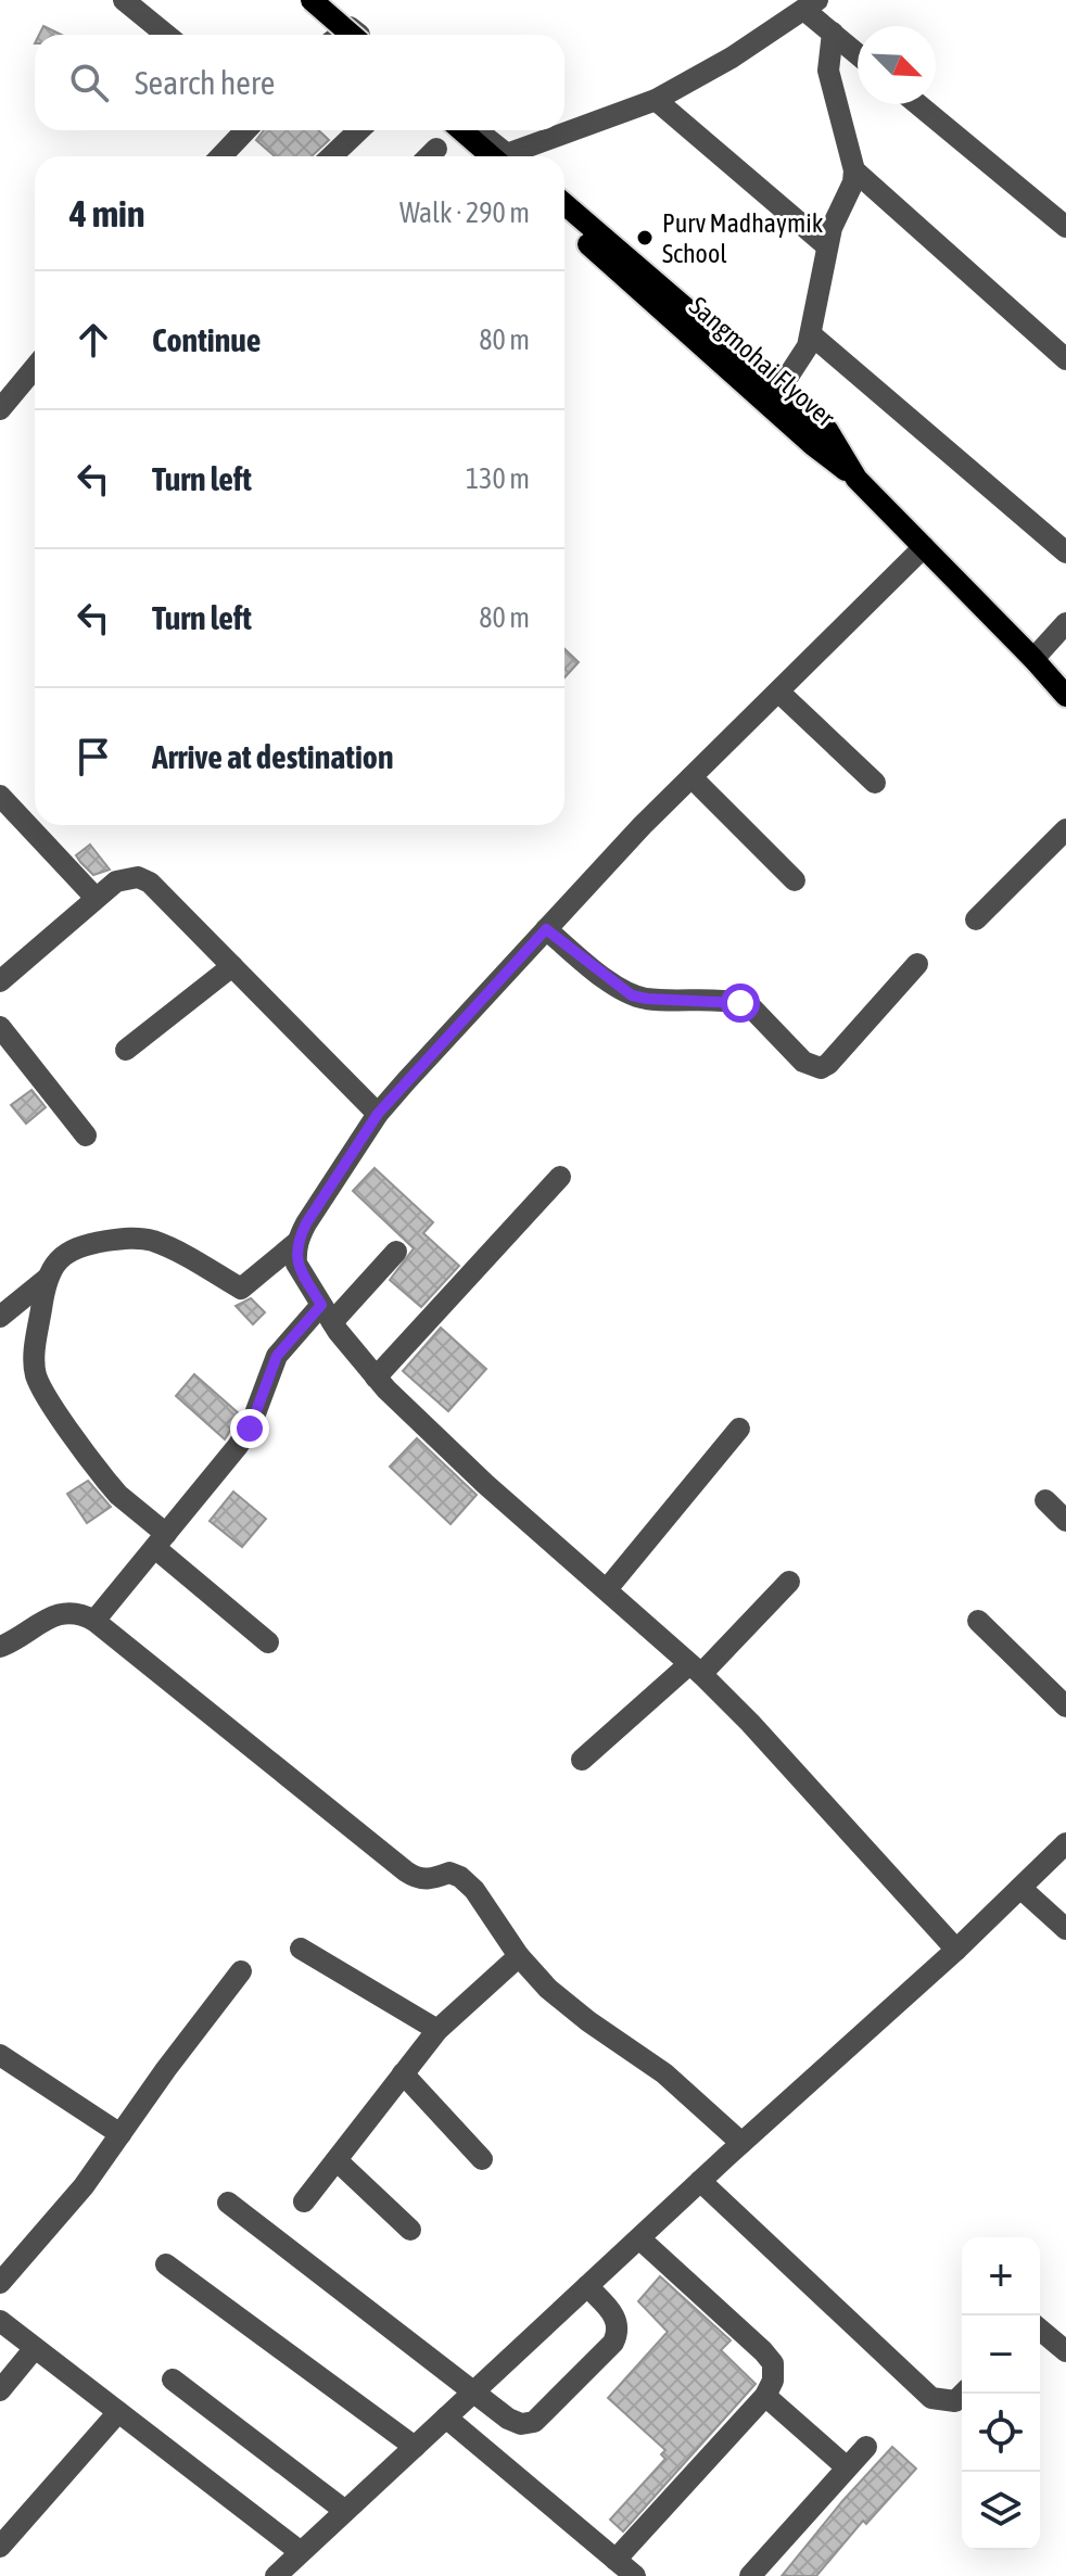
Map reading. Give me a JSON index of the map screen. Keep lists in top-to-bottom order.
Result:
{
  "streets": {
    "main road": ["Sangmohai Flyover"]
  },
  "places": ["Purv Madhaymik School"],
  "north": "bottom right",
  "page": {
    "search": "Search here",
    "heading": ["4 min", "Walk · 290 m"],
    "list": [
      ["Continue", "80 m"],
      ["Turn left", "130 m"],
      ["Turn left", "80 m"],
      "Arrive at destination"
    ],
    "map_buttons": ["+", "−"]
  }
}
